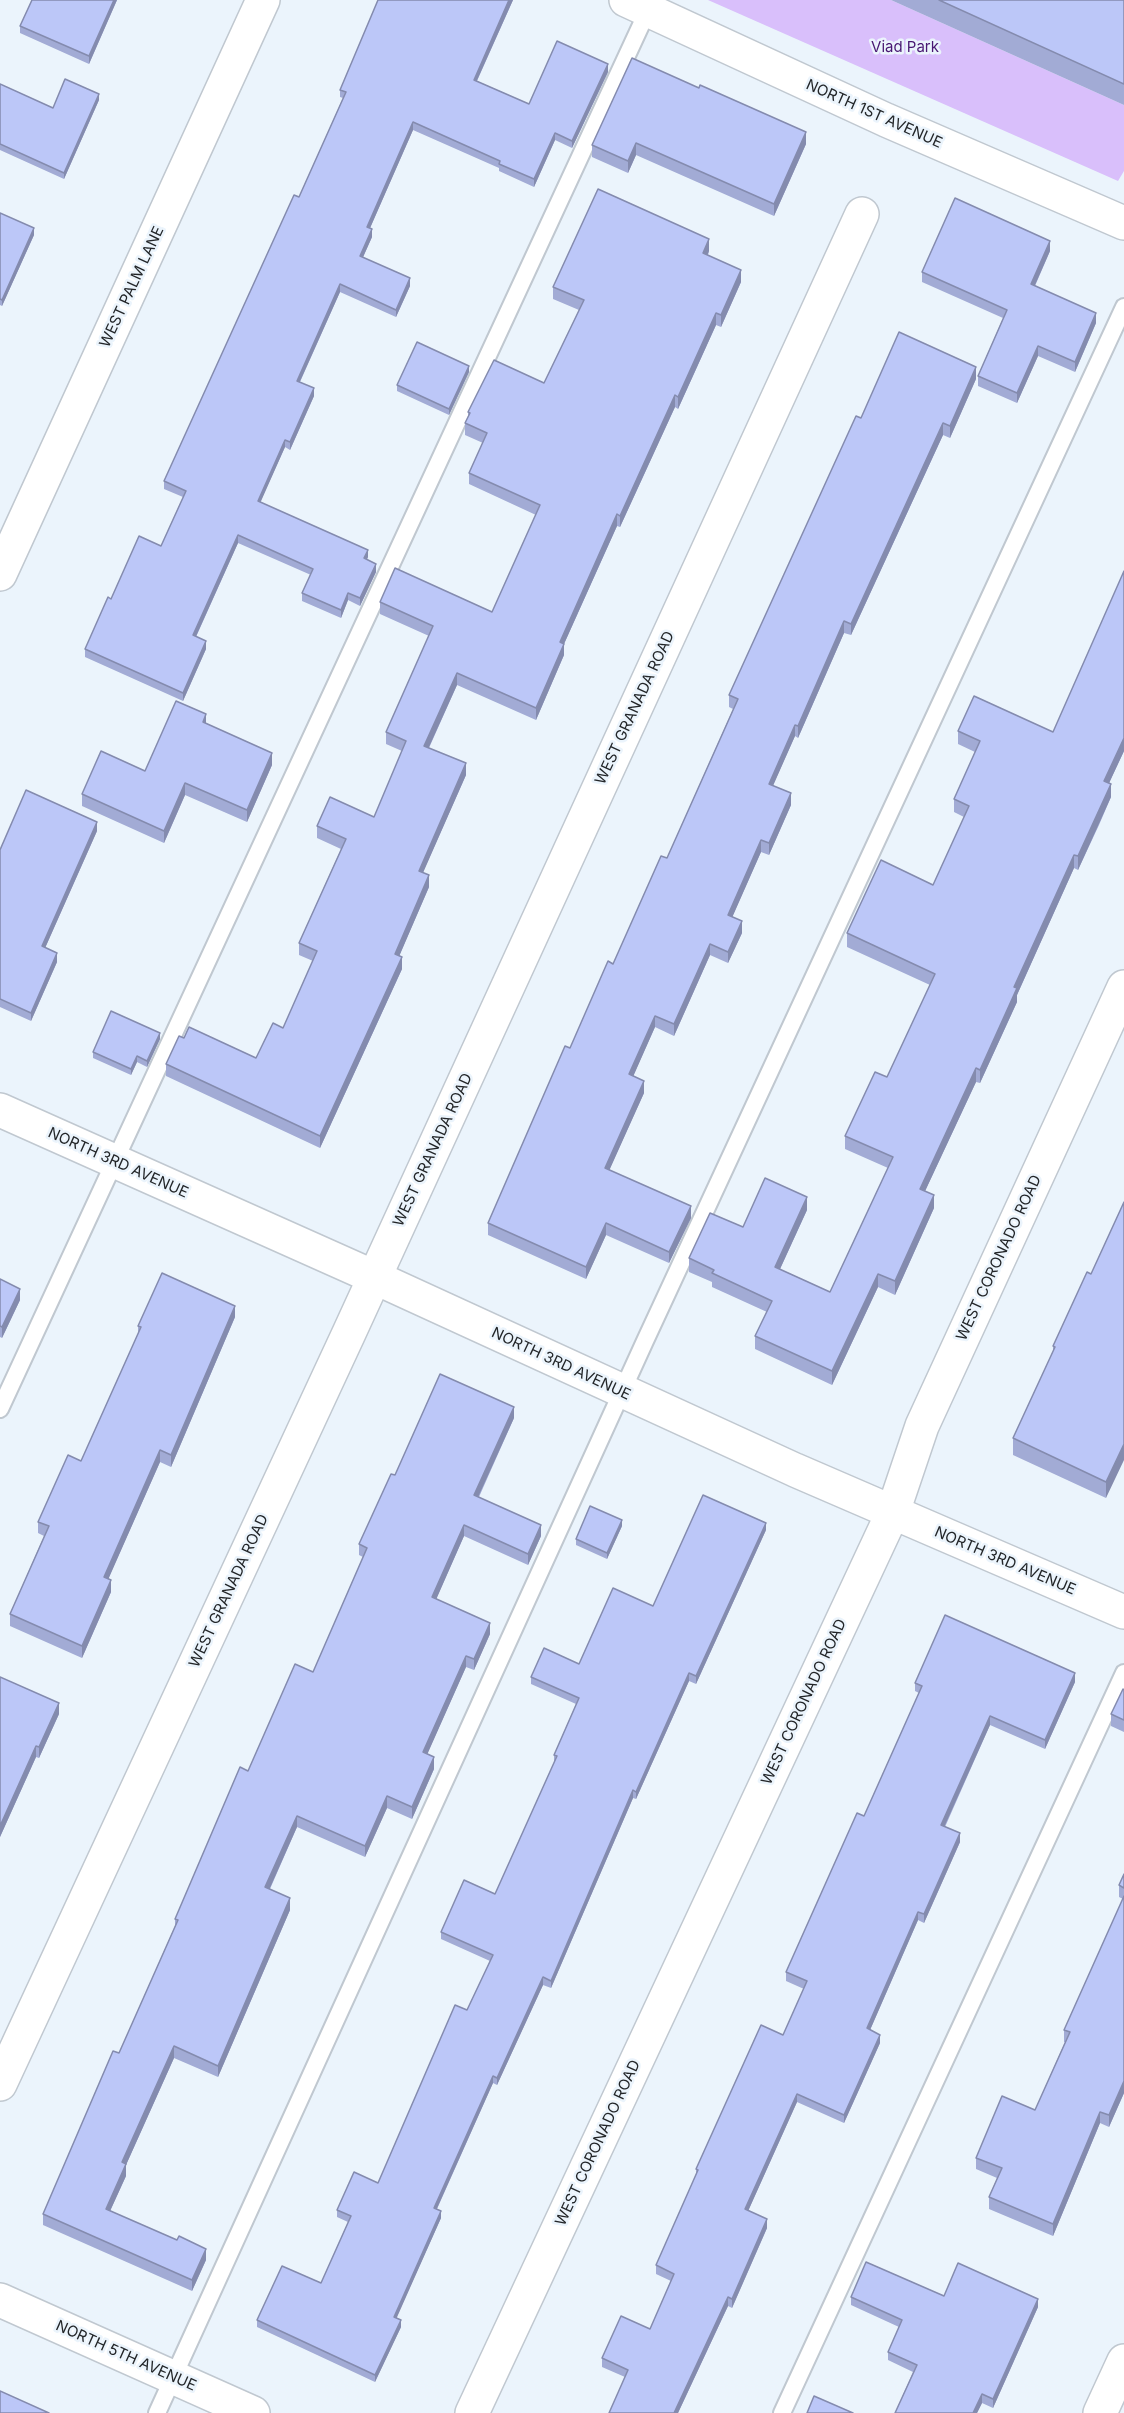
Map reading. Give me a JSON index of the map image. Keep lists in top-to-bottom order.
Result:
{
  "streets": {
    "street": [
      "NORTH 1ST AVENUE",
      "WEST PALM LANE",
      "WEST GRANADA ROAD",
      "NORTH 3RD AVENUE",
      "WEST CORONADO ROAD",
      "NORTH 5TH AVENUE"
    ]
  },
  "crossings": [
    ["WEST GRANADA ROAD", "NORTH 3RD AVENUE"],
    ["NORTH 3RD AVENUE", "WEST CORONADO ROAD"]
  ],
  "parks": ["Viad Park"]
}
